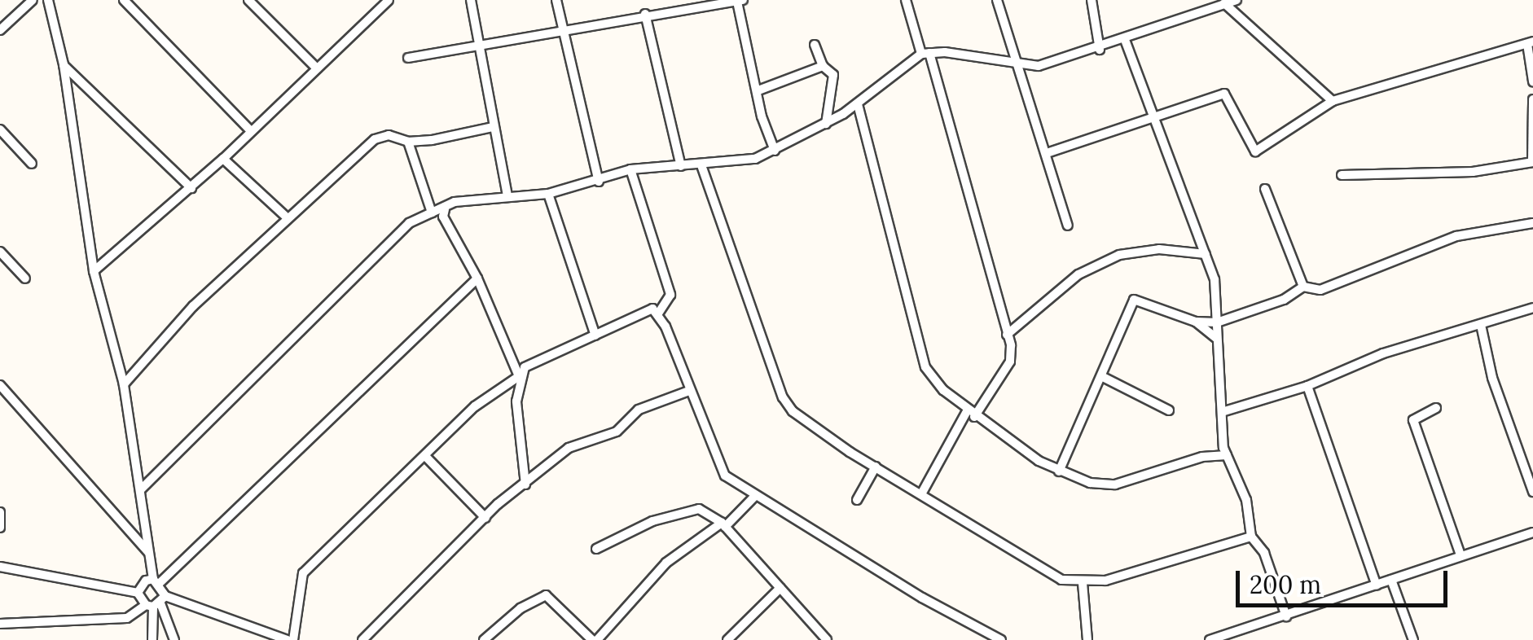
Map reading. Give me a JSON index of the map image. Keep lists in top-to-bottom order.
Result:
{
  "scale_bar": "200 m"
}
